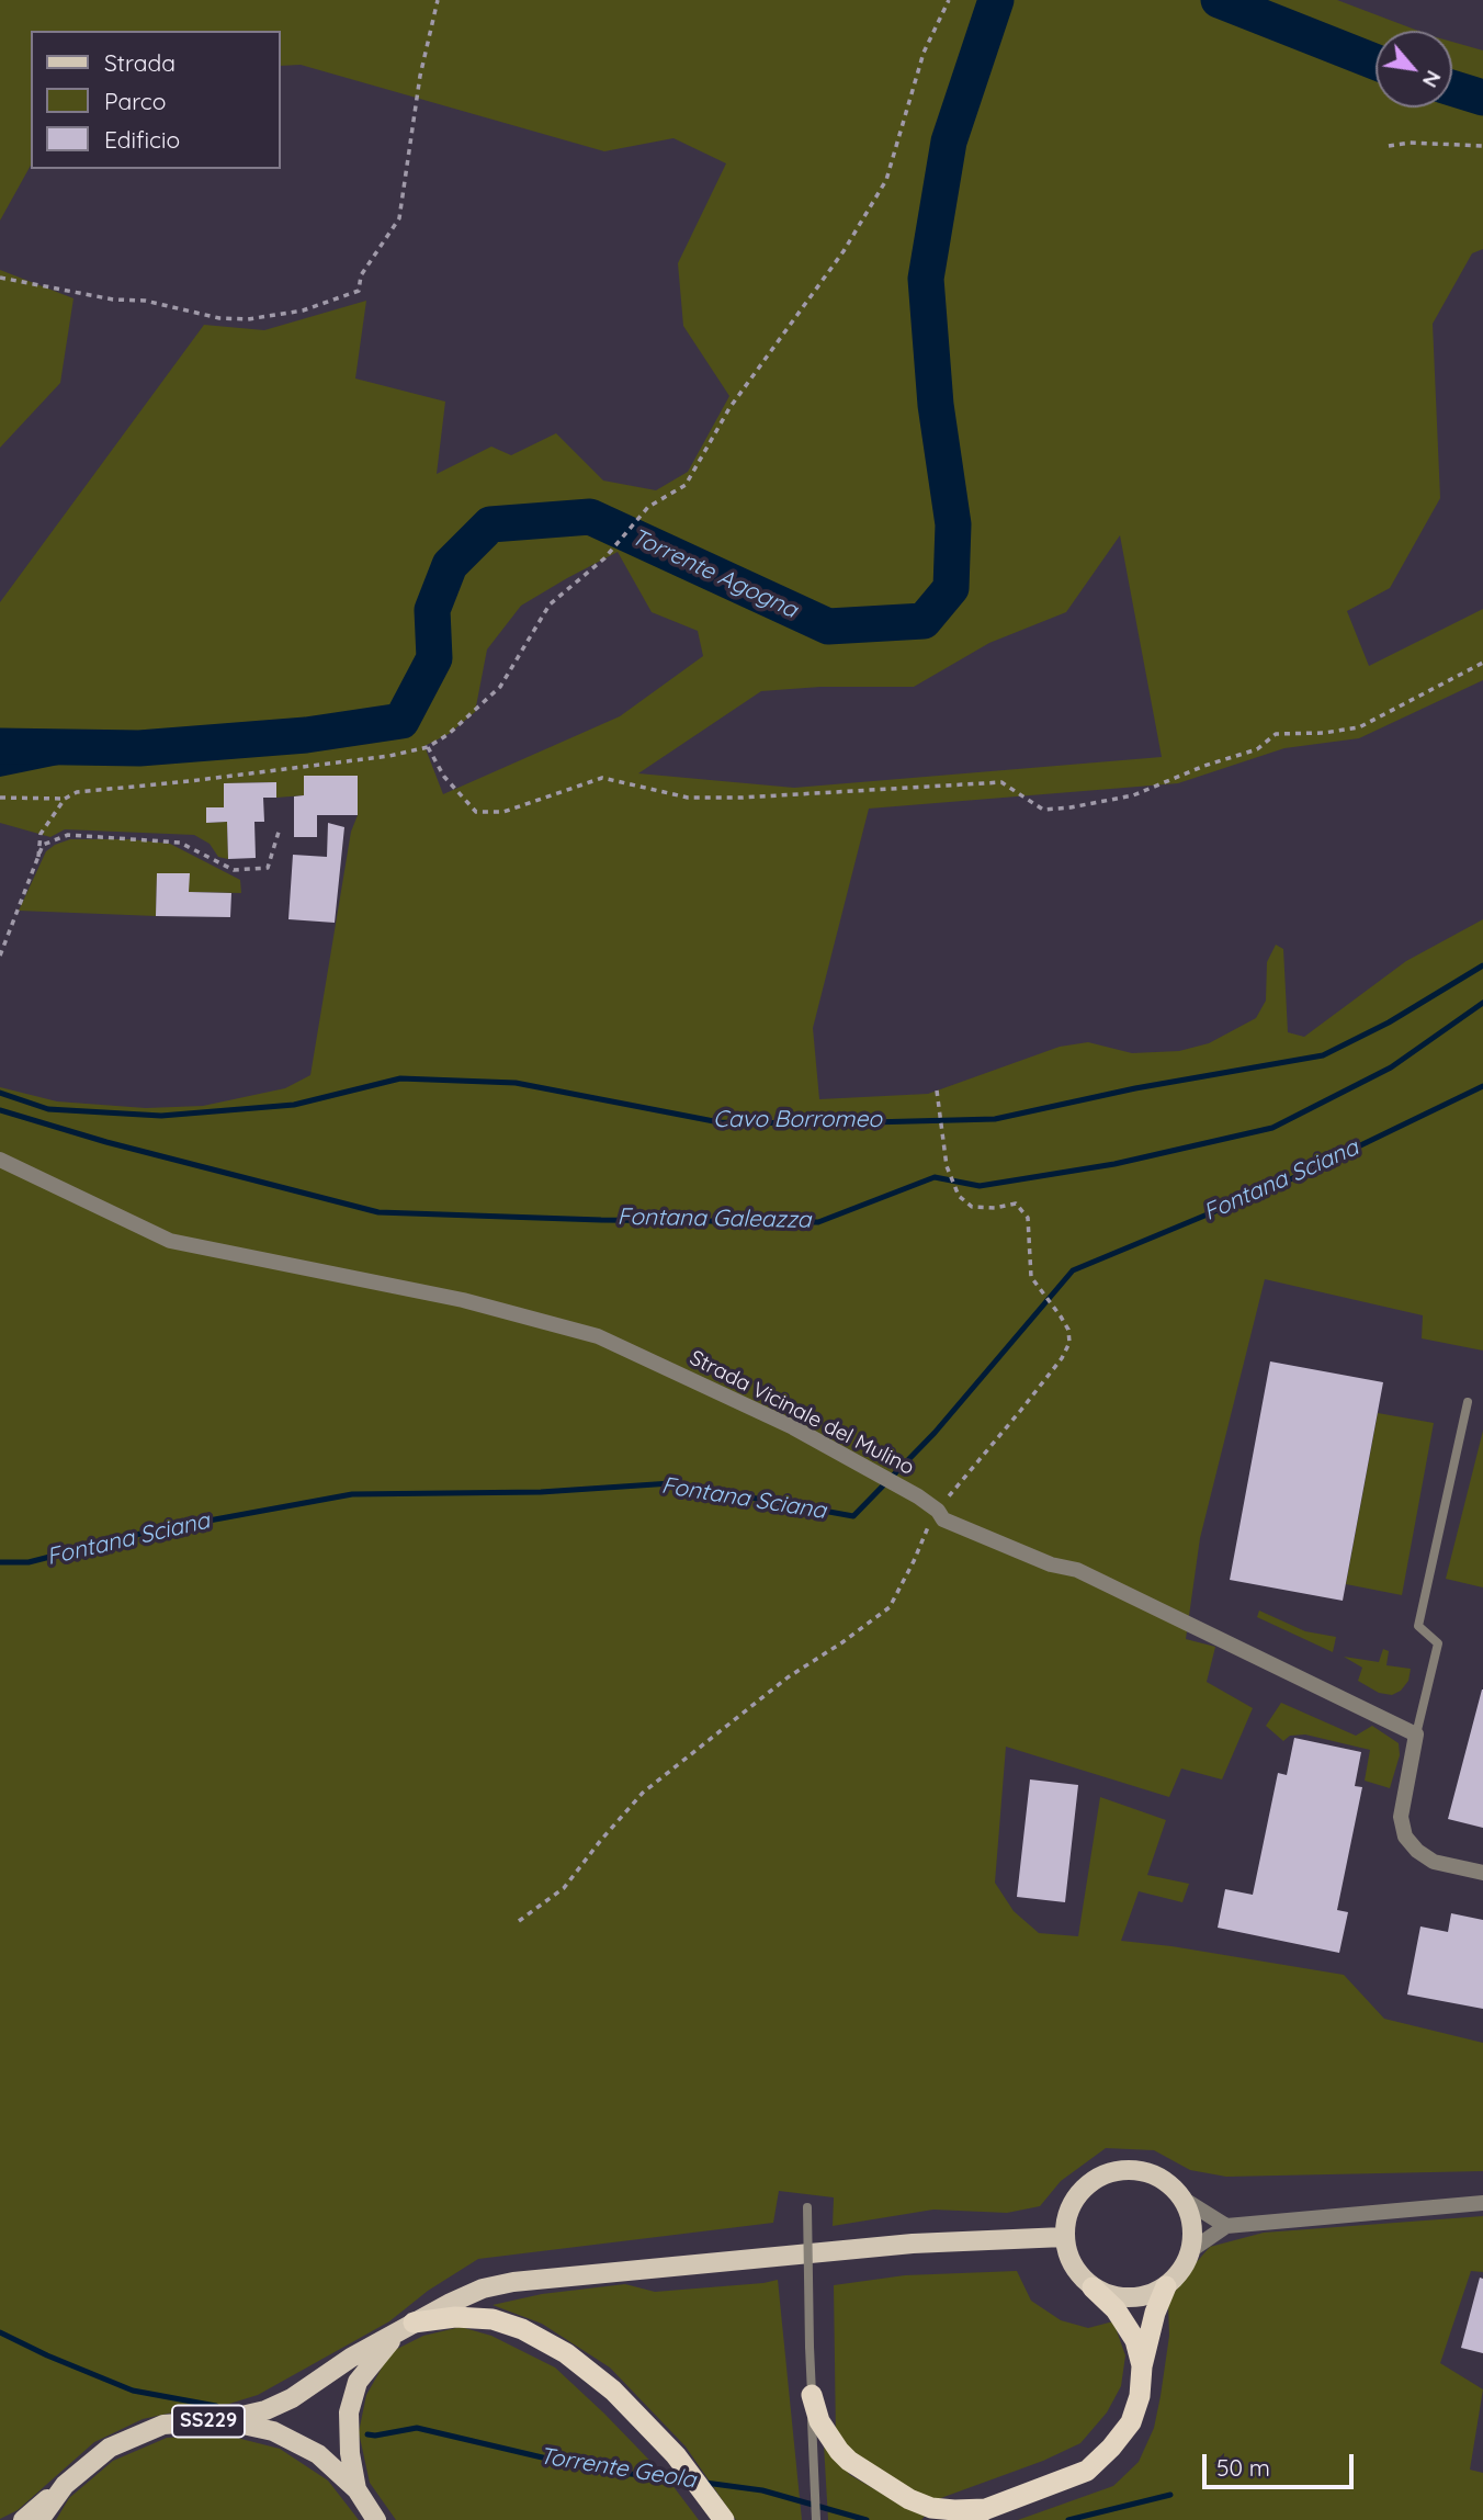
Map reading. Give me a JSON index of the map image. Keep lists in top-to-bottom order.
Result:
{
  "streets": {
    "main road": ["SS229"],
    "street": ["Strada Vicinale del Mulino"]
  },
  "water": [
    "Torrente Agogna",
    "Cavo Borromeo",
    "Fontana Sciana",
    "Fontana Galeazza",
    "Torrente Geola"
  ],
  "legend": ["Strada", "Parco", "Edificio"],
  "scale_bar": "50 m",
  "north": "bottom right"
}
